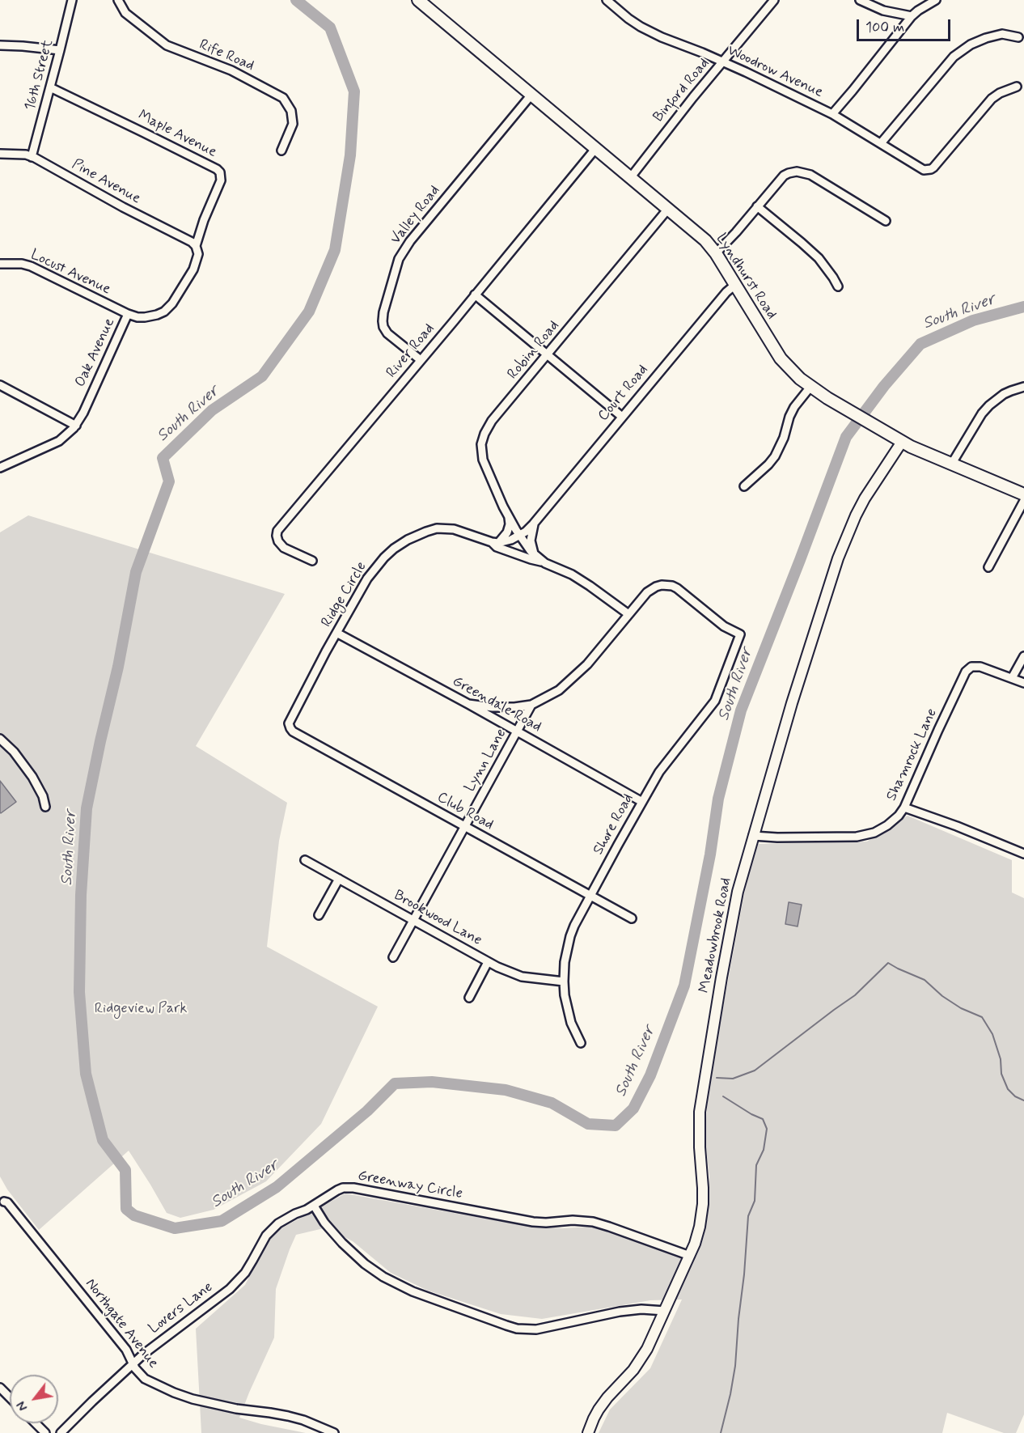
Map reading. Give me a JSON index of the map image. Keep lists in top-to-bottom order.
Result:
{
  "streets": {
    "main road": ["Lyndhurst Road"],
    "street": [
      "Rife Road",
      "Woodrow Avenue",
      "16th Street",
      "Binford Road",
      "Maple Avenue",
      "Pine Avenue",
      "Valley Road",
      "Locust Avenue",
      "Robin Road",
      "River Road",
      "Oak Avenue",
      "Court Road",
      "Ridge Circle",
      "Greendale Road",
      "Shamrock Lane",
      "Lynn Lane",
      "Club Road",
      "Shore Road",
      "Brookwood Lane",
      "Meadowbrook Road",
      "Greenway Circle",
      "Lovers Lane",
      "Northgate Avenue"
    ]
  },
  "crossings": [
    ["Woodrow Avenue", "Binford Road"],
    ["16th Street", "Maple Avenue"],
    ["16th Street", "Pine Avenue"],
    ["Binford Road", "Lyndhurst Road"],
    ["Maple Avenue", "Pine Avenue"],
    ["Maple Avenue", "Oak Avenue"],
    ["Pine Avenue", "Oak Avenue"],
    ["Valley Road", "Lyndhurst Road"],
    ["Valley Road", "River Road"],
    ["Locust Avenue", "Oak Avenue"],
    ["Lyndhurst Road", "Robin Road"],
    ["Lyndhurst Road", "River Road"],
    ["Lyndhurst Road", "Court Road"],
    ["Lyndhurst Road", "Meadowbrook Road"],
    ["Robin Road", "Court Road"],
    ["Robin Road", "Ridge Circle"],
    ["Court Road", "Ridge Circle"],
    ["Ridge Circle", "Greendale Road"],
    ["Ridge Circle", "Lynn Lane"],
    ["Ridge Circle", "Club Road"],
    ["Greendale Road", "Lynn Lane"],
    ["Greendale Road", "Shore Road"],
    ["Shamrock Lane", "Meadowbrook Road"],
    ["Lynn Lane", "Club Road"],
    ["Lynn Lane", "Shore Road"],
    ["Lynn Lane", "Brookwood Lane"],
    ["Club Road", "Shore Road"],
    ["Shore Road", "Brookwood Lane"],
    ["Meadowbrook Road", "Greenway Circle"],
    ["Greenway Circle", "Lovers Lane"],
    ["Lovers Lane", "Northgate Avenue"]
  ],
  "water": ["South River"],
  "parks": ["Ridgeview Park"],
  "scale_bar": "100 m",
  "north": "bottom left"
}
